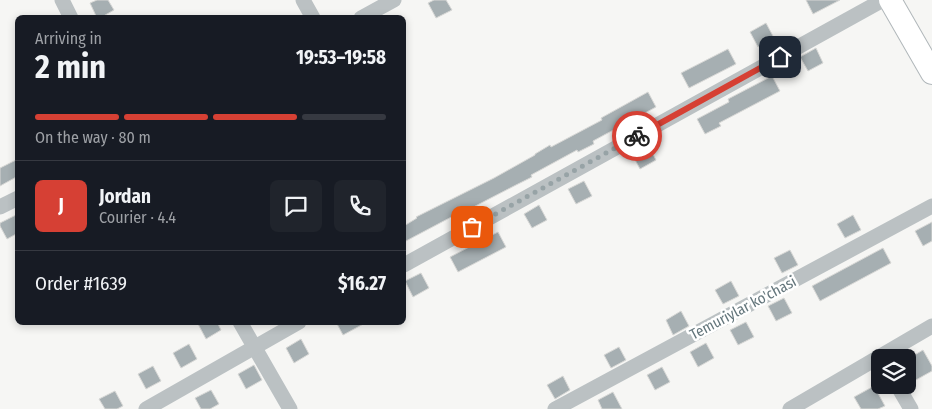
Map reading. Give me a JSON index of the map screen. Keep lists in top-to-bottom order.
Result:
{
  "streets": {
    "street": ["Temuriylar ko'chasi"]
  },
  "page": {
    "heading": ["2 min", "Arriving in", "19:53–19:58"],
    "panel": [
      "Jordan",
      "Courier · 4.4",
      "Order #1639",
      "$16.27"
    ],
    "bar": "On the way · 80 m",
    "round": "J"
  }
}
